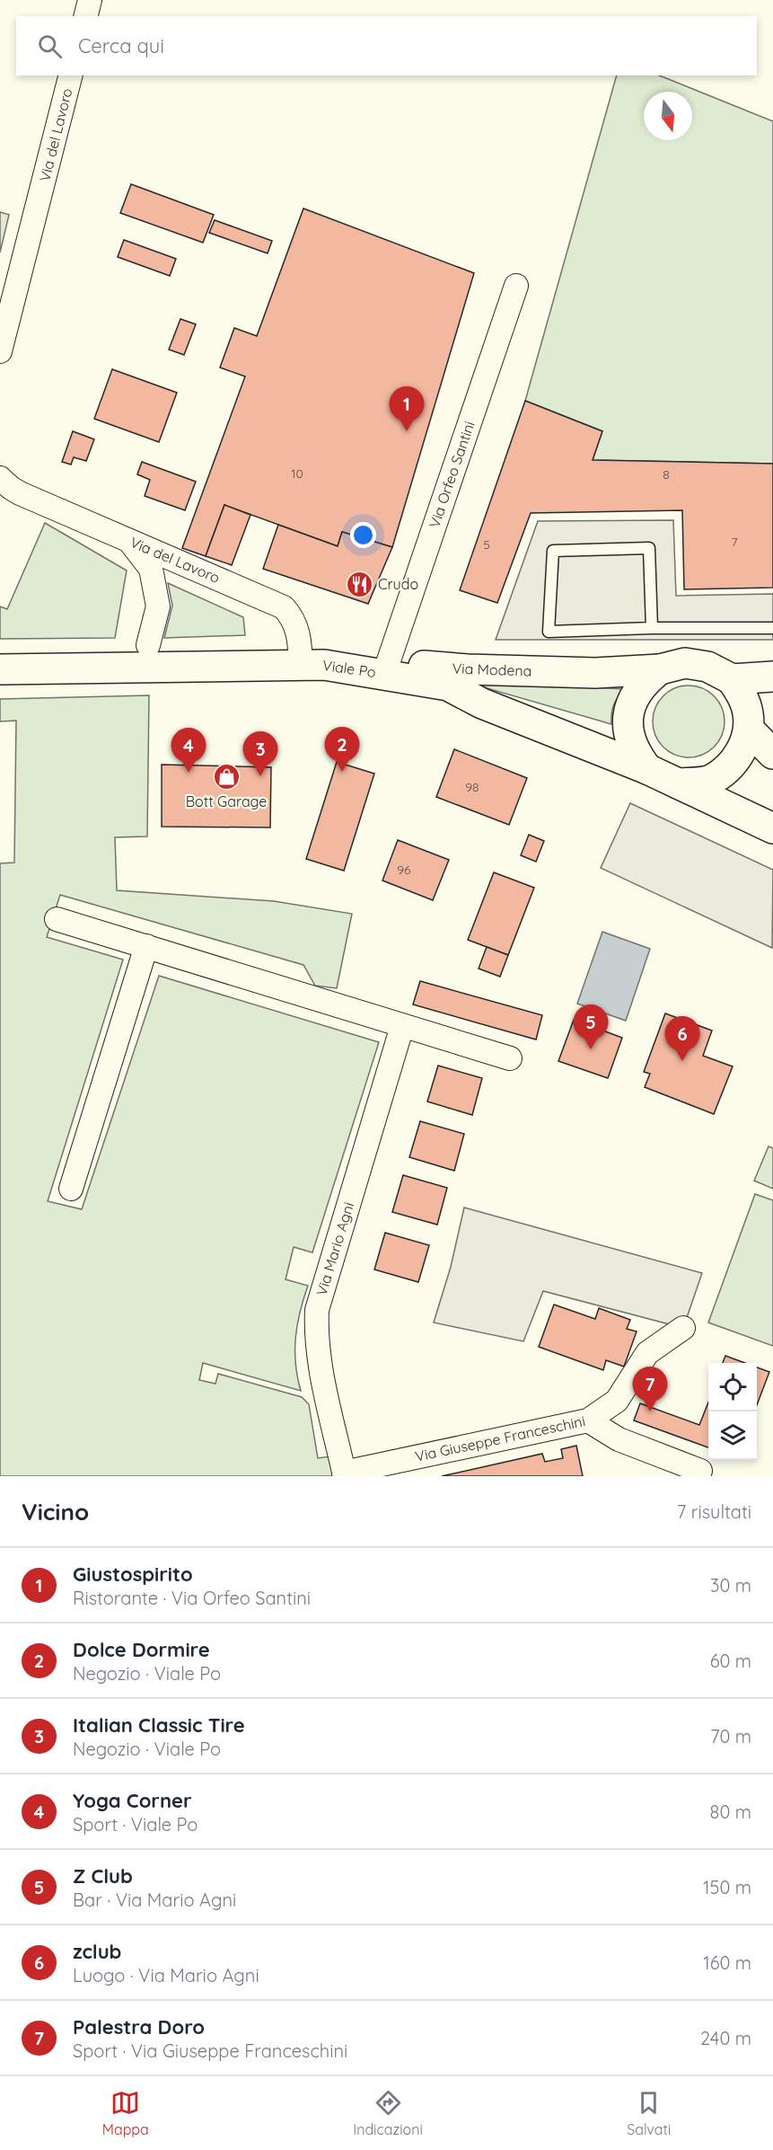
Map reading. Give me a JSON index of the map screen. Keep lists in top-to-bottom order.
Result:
{
  "streets": {
    "main road": ["Viale Po", "Via Modena"],
    "street": [
      "Via del Lavoro",
      "Via Orfeo Santini",
      "Via Mario Agni",
      "Via Giuseppe Franceschini"
    ]
  },
  "crossings": [
    ["Via del Lavoro", "Viale Po"],
    ["Via del Lavoro", "Via Modena"],
    ["Via Orfeo Santini", "Via Modena"],
    ["Viale Po", "Via Modena"],
    ["Via Mario Agni", "Via Giuseppe Franceschini"]
  ],
  "places": {
    "restaurant": ["Crudo"],
    "shop": ["Bott Garage"]
  },
  "house_numbers": [
    "10",
    "8",
    "7",
    "5",
    "98",
    "96"
  ],
  "north": "bottom",
  "page": {
    "search": "Cerca qui",
    "pins": [
      "1",
      "2",
      "4",
      "3",
      "5",
      "6",
      "7"
    ],
    "heading": ["Vicino", "7 risultati"],
    "list": [
      {
        "mark": "1",
        "name": "Giustospirito",
        "note": "Ristorante · Via Orfeo Santini",
        "value": "30 m"
      },
      {
        "mark": "2",
        "name": "Dolce Dormire",
        "note": "Negozio · Viale Po",
        "value": "60 m"
      },
      {
        "mark": "3",
        "name": "Italian Classic Tire",
        "note": "Negozio · Viale Po",
        "value": "70 m"
      },
      {
        "mark": "4",
        "name": "Yoga Corner",
        "note": "Sport · Viale Po",
        "value": "80 m"
      },
      {
        "mark": "5",
        "name": "Z Club",
        "note": "Bar · Via Mario Agni",
        "value": "150 m"
      },
      {
        "mark": "6",
        "name": "zclub",
        "note": "Luogo · Via Mario Agni",
        "value": "160 m"
      },
      {
        "mark": "7",
        "name": "Palestra Doro",
        "note": "Sport · Via Giuseppe Franceschini",
        "value": "240 m"
      }
    ],
    "nav": ["Mappa", "Indicazioni", "Salvati"]
  }
}
